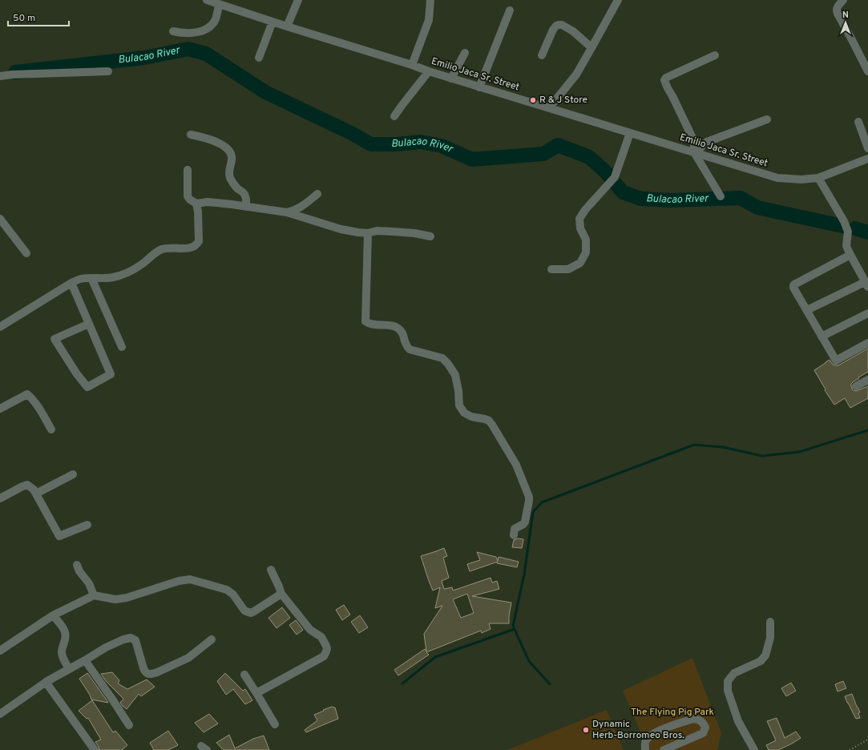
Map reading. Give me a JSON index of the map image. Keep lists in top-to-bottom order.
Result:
{
  "streets": {
    "street": ["Emilio Jaca Sr. Street"]
  },
  "water": ["Bulacao River"],
  "parks": ["The Flying Pig Park"],
  "places": ["R & J Store", "Dynamic Herb-Borromeo Bros."],
  "scale_bar": "50 m",
  "north": "top"
}
